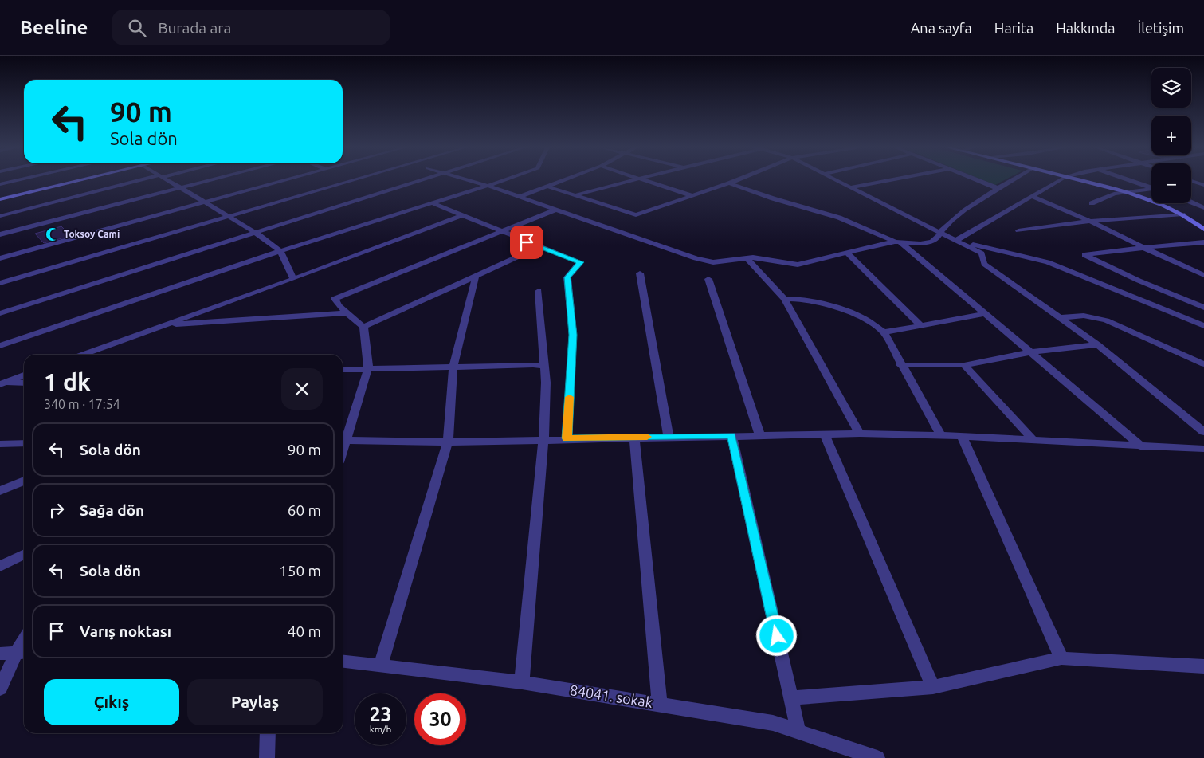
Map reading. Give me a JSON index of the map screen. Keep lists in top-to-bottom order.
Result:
{
  "streets": {
    "street": ["84041. sokak"]
  },
  "places": {
    "mosque": ["Toksoy Cami"]
  },
  "page": {
    "header": "Beeline",
    "search": "Burada ara",
    "nav": [
      "Ana sayfa",
      "Harita",
      "Hakkında",
      "İletişim"
    ],
    "map_buttons": ["+", "−"],
    "turn": ["90 m", "Sola dön"],
    "heading": ["1 dk", "340 m · 17:54"],
    "list": [
      {
        "name": "Sola dön",
        "value": "90 m"
      },
      {
        "name": "Sağa dön",
        "value": "60 m"
      },
      {
        "name": "Sola dön",
        "value": "150 m"
      },
      {
        "name": "Varış noktası",
        "value": "40 m"
      }
    ],
    "buttons": ["Çıkış", "Paylaş"],
    "speed": "23 km/h",
    "limit": "30"
  }
}
